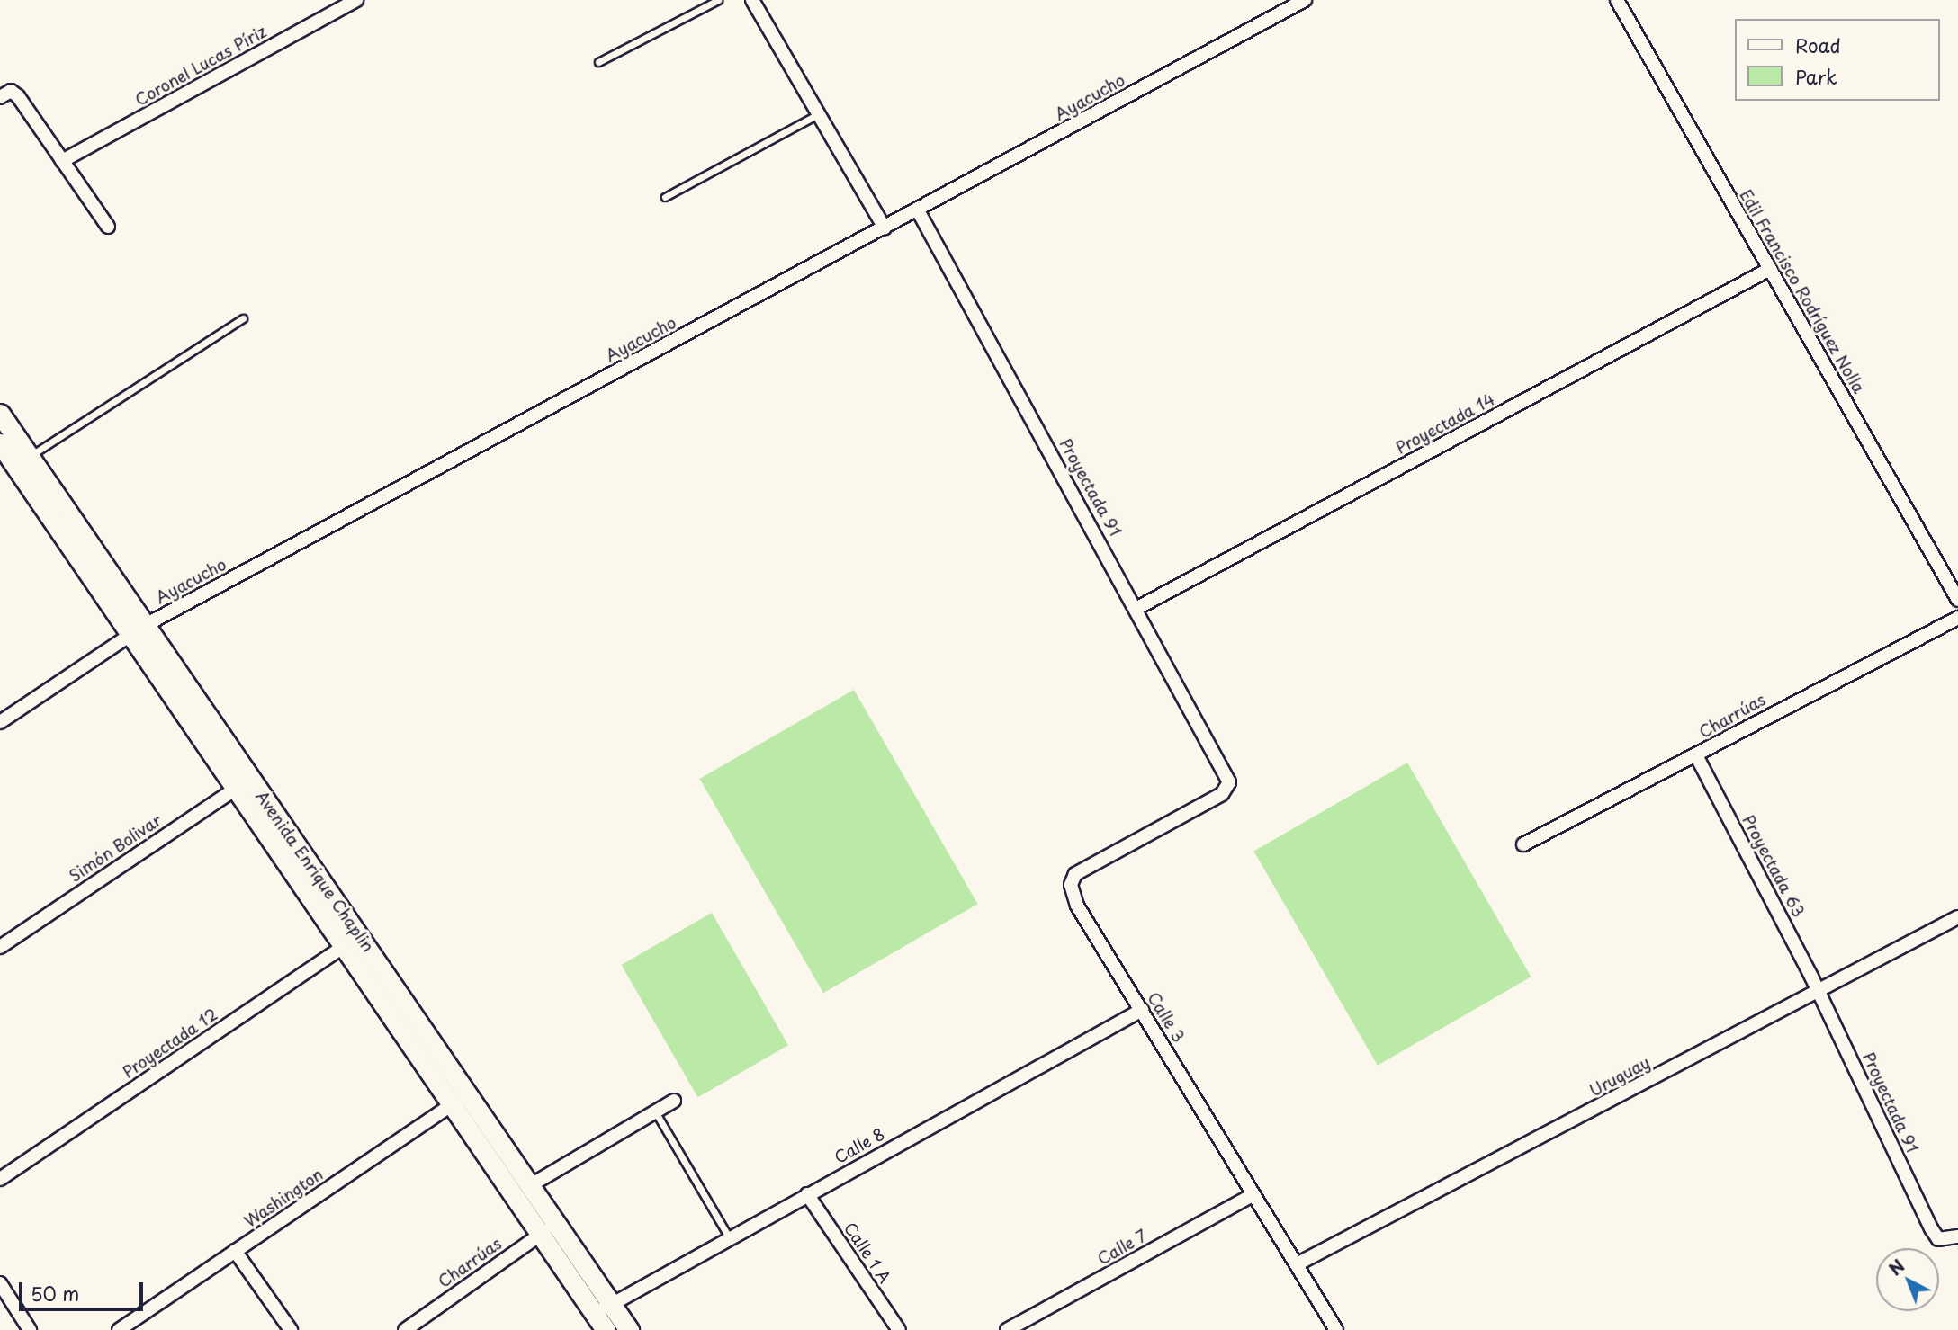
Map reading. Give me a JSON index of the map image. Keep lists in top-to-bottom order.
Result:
{
  "streets": {
    "street": [
      "Coronel Lucas Píriz",
      "Ayacucho",
      "Edil Francisco Rodríguez Nolla",
      "Proyectada 14",
      "Proyectada 91",
      "Charrúas",
      "Simón Bolivar",
      "Proyectada 63",
      "Avenida Enrique Chaplin",
      "Calle 3",
      "Proyectada 12",
      "Uruguay",
      "Calle 8",
      "Washington",
      "Calle 7",
      "Calle 1 A"
    ]
  },
  "crossings": [
    ["Ayacucho", "Proyectada 91"],
    ["Ayacucho", "Avenida Enrique Chaplin"],
    ["Edil Francisco Rodríguez Nolla", "Proyectada 14"],
    ["Proyectada 14", "Proyectada 91"],
    ["Proyectada 91", "Proyectada 63"],
    ["Proyectada 91", "Calle 3"],
    ["Proyectada 91", "Uruguay"],
    ["Charrúas", "Proyectada 63"],
    ["Charrúas", "Avenida Enrique Chaplin"],
    ["Simón Bolivar", "Avenida Enrique Chaplin"],
    ["Proyectada 63", "Uruguay"],
    ["Avenida Enrique Chaplin", "Proyectada 12"],
    ["Avenida Enrique Chaplin", "Calle 8"],
    ["Avenida Enrique Chaplin", "Washington"],
    ["Calle 3", "Uruguay"],
    ["Calle 3", "Calle 8"],
    ["Calle 3", "Calle 7"],
    ["Calle 8", "Calle 1 A"]
  ],
  "legend": ["Road", "Park"],
  "scale_bar": "50 m",
  "north": "top left"
}
